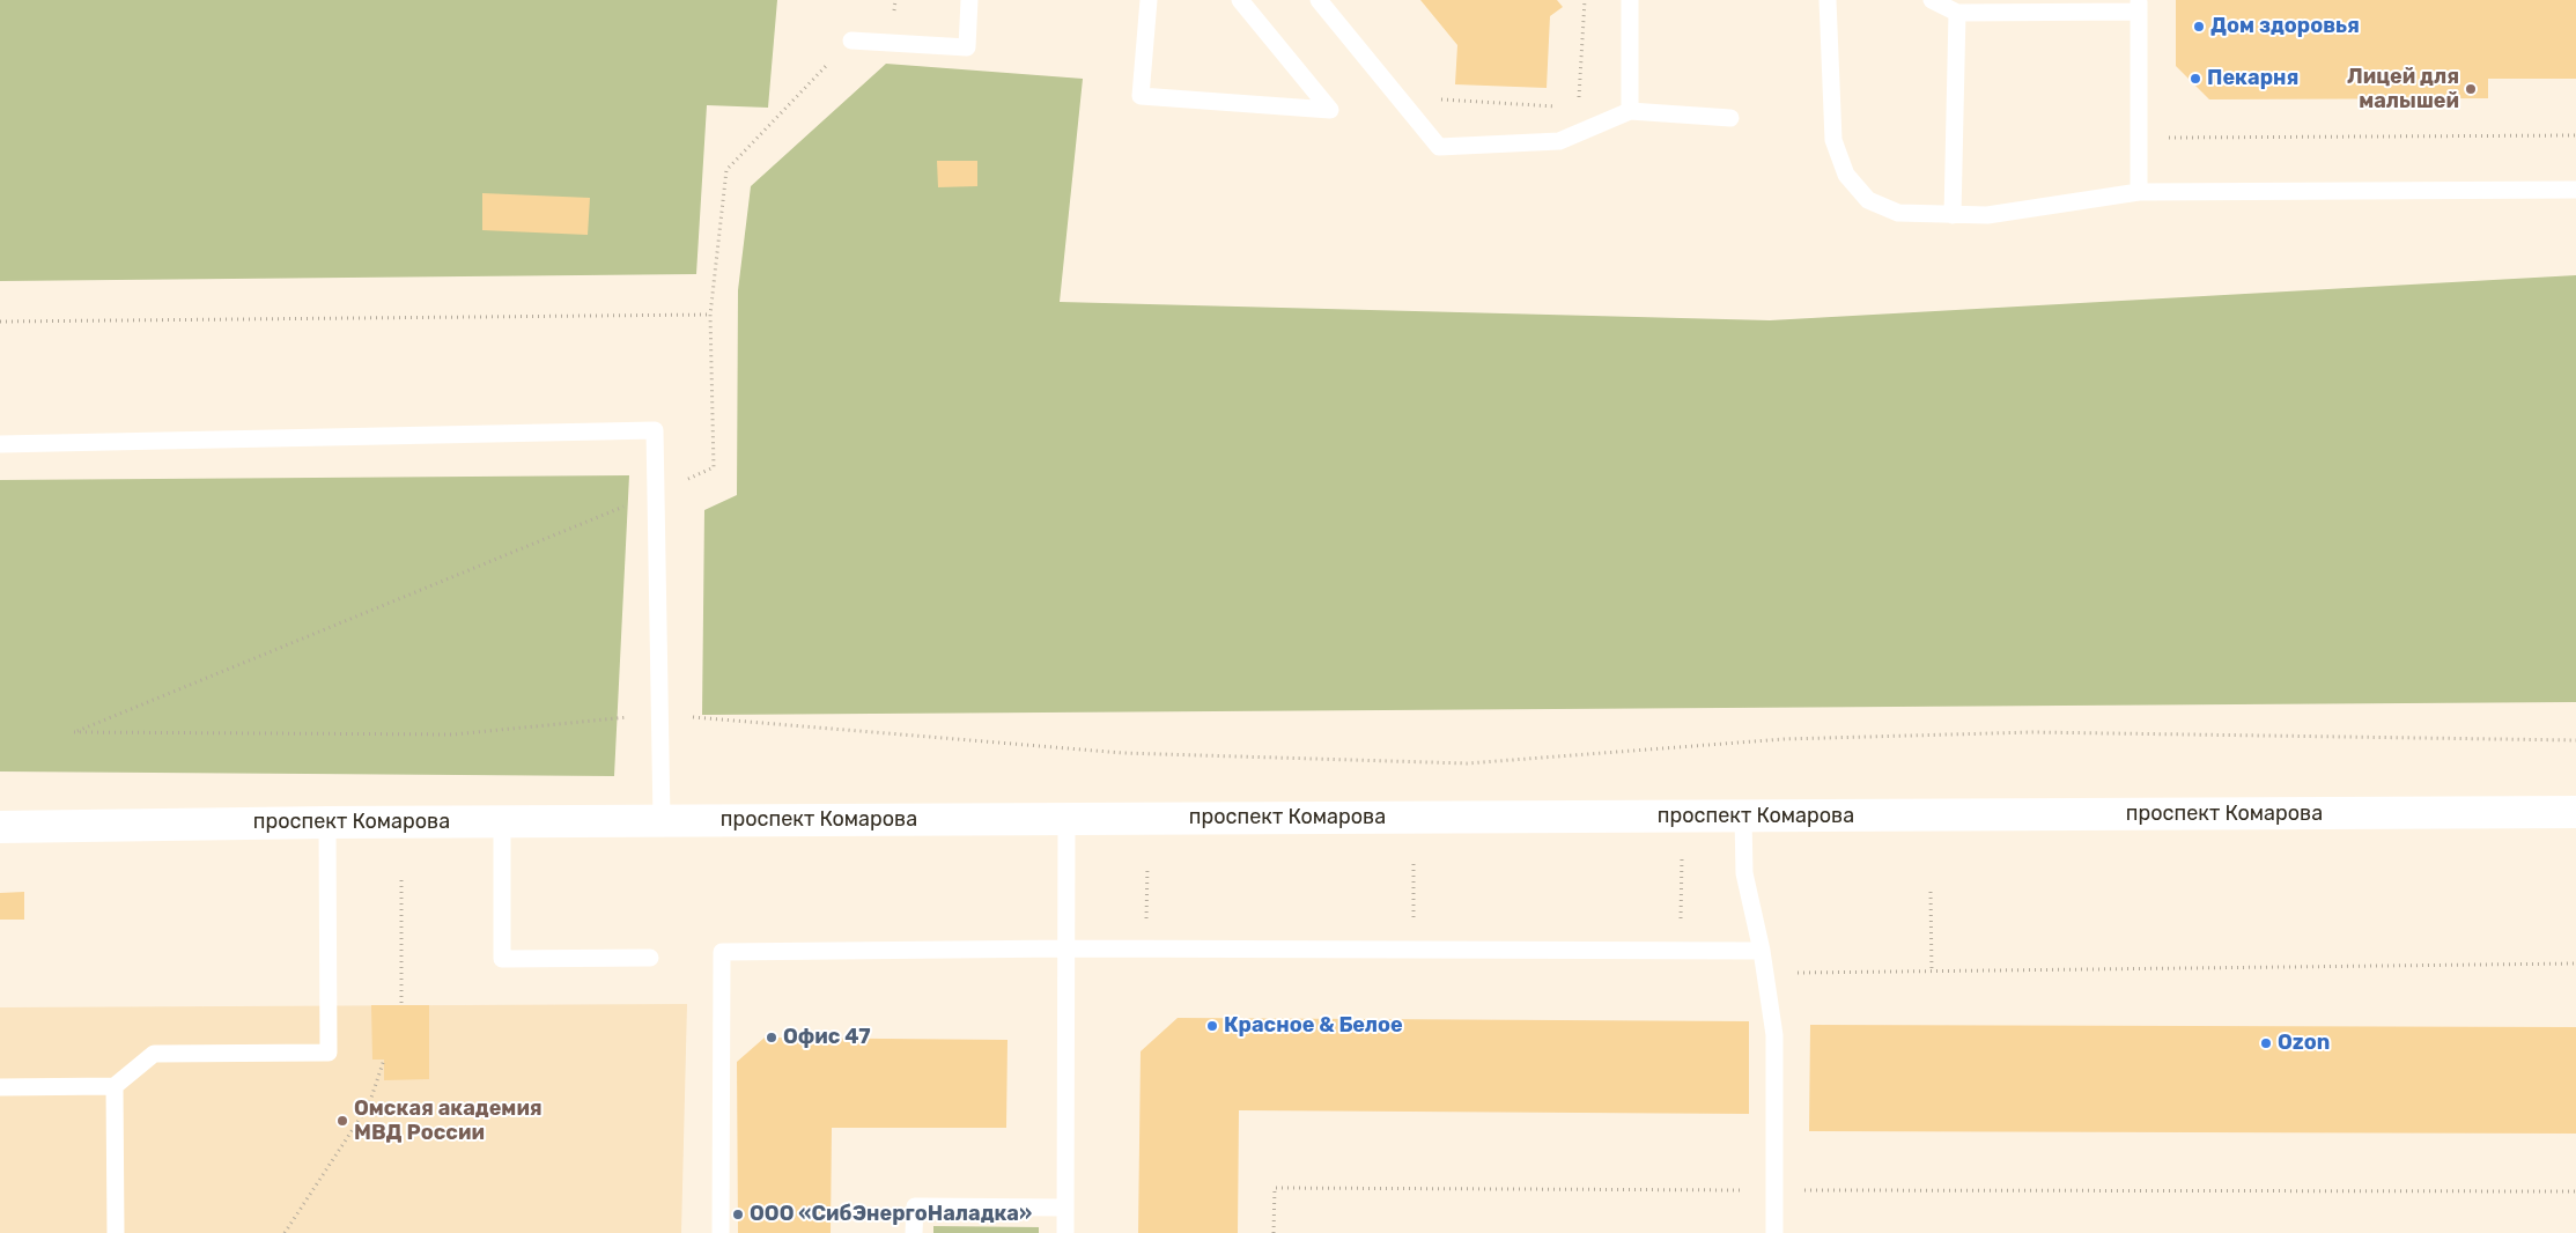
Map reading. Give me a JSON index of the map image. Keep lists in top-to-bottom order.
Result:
{
  "streets": {
    "main road": ["проспект Комарова"]
  },
  "places": [
    "Дом здоровья",
    "Пекарня",
    "Лицей для малышей",
    "Красное & Белое",
    "Офис 47",
    "Ozon",
    "Омская академия МВД России",
    "ООО «СибЭнергоНаладка»"
  ]
}
